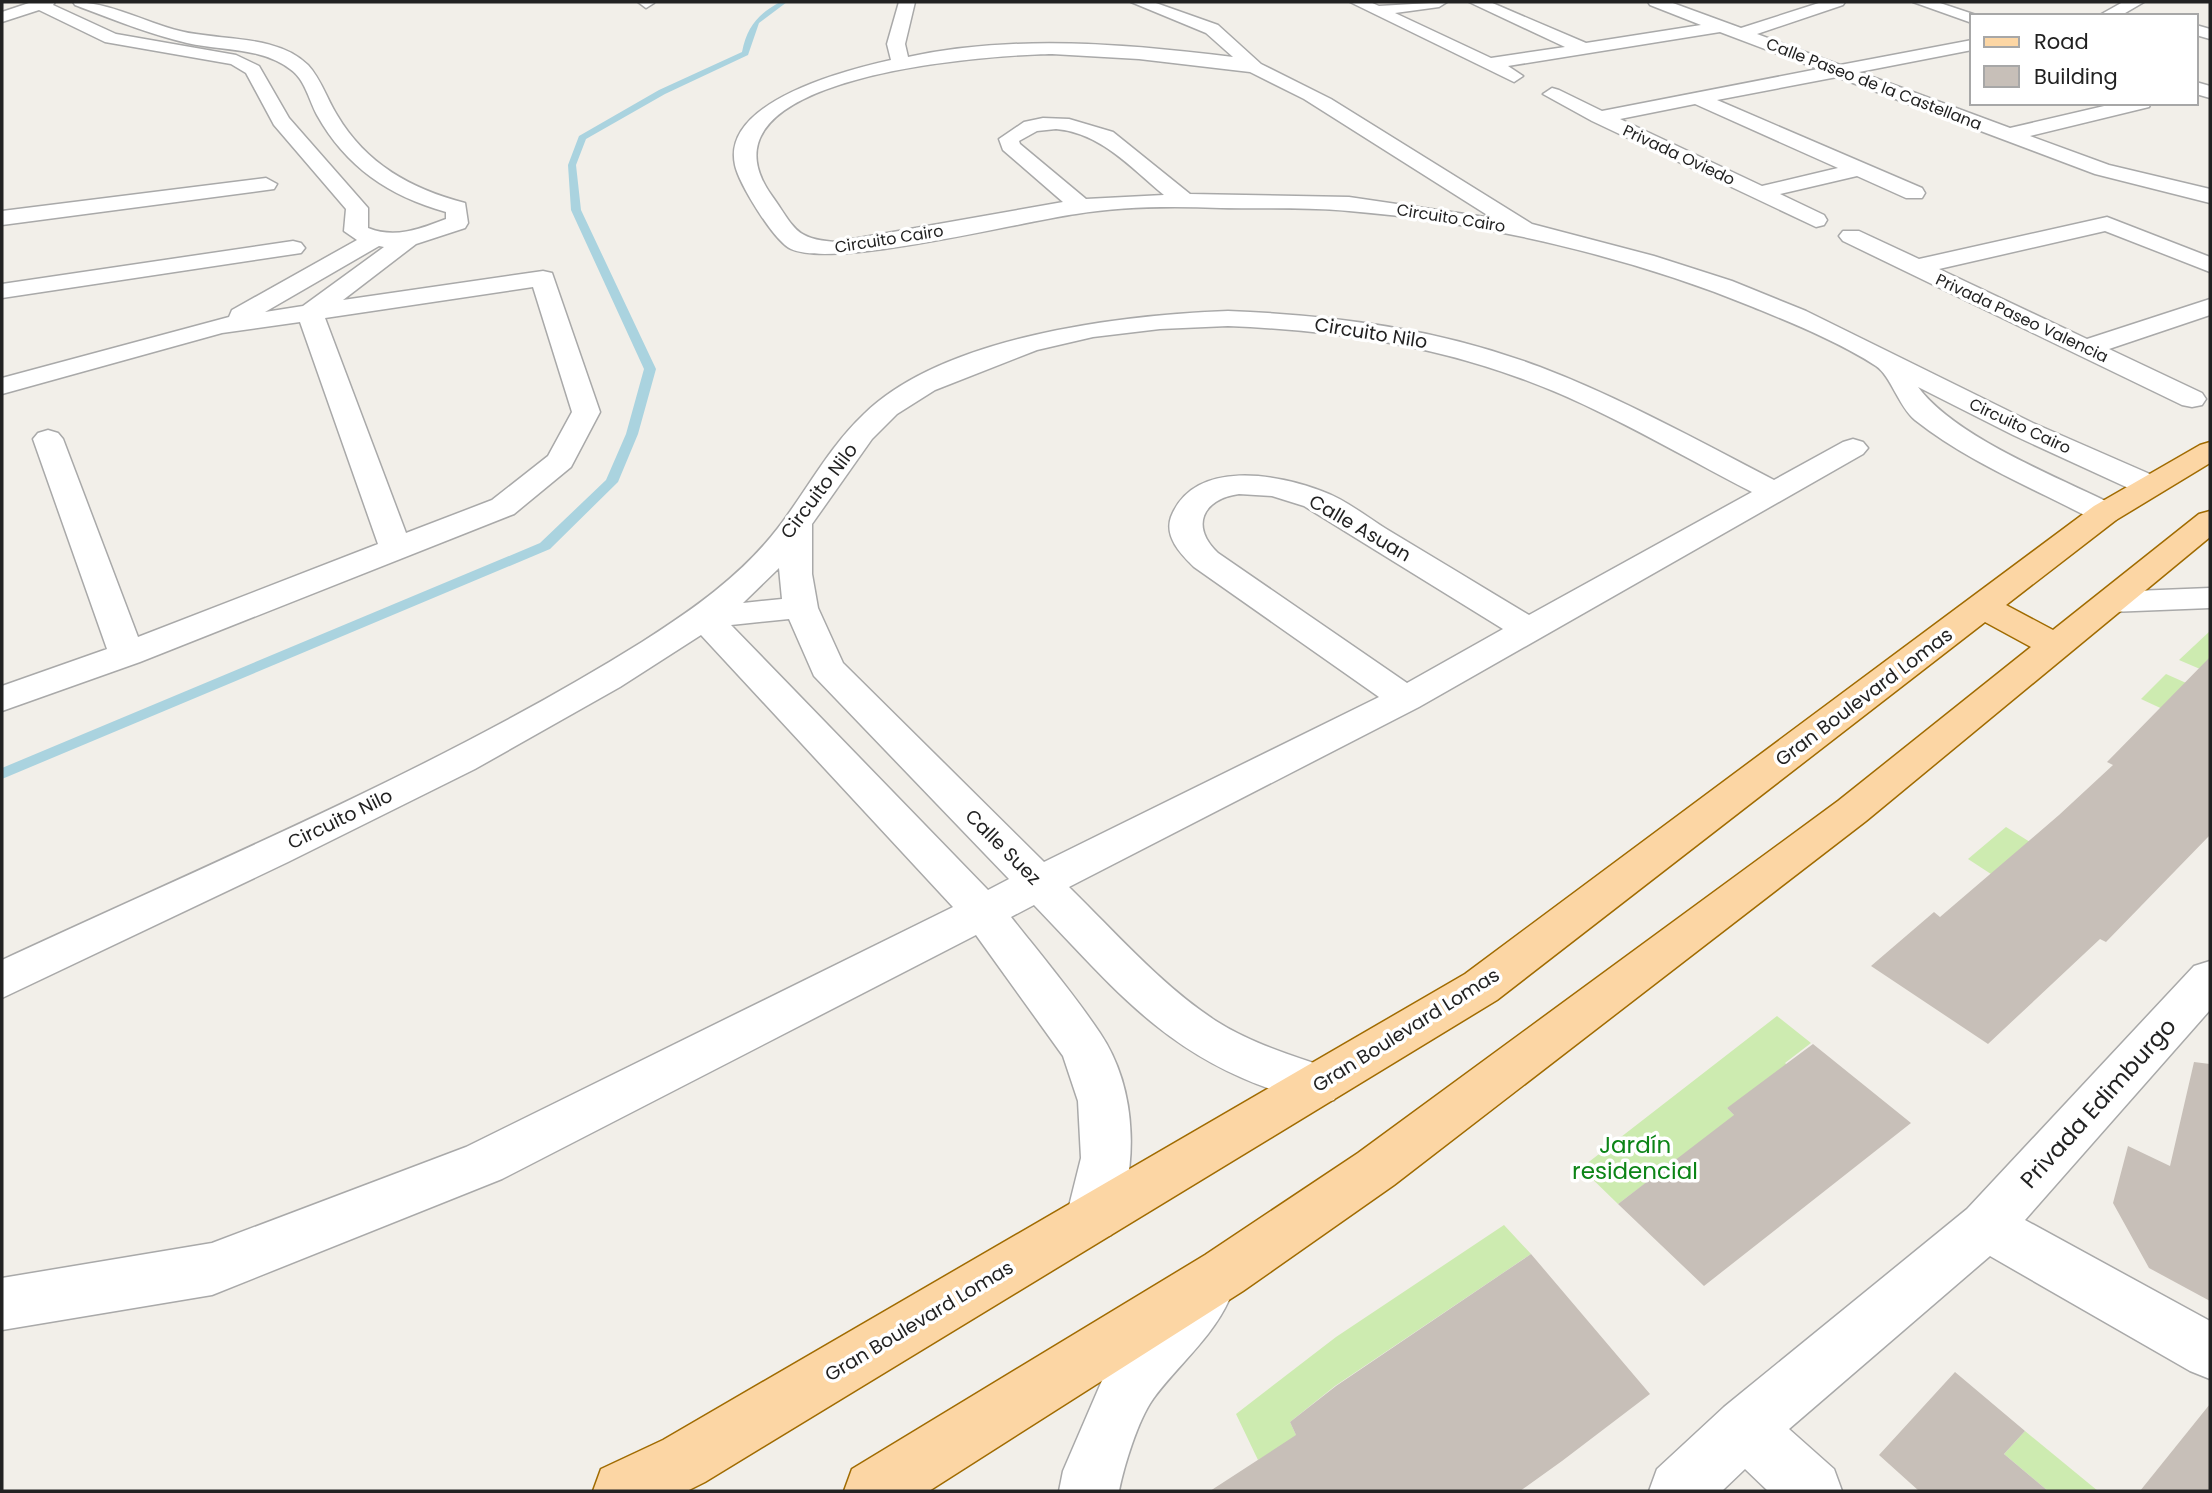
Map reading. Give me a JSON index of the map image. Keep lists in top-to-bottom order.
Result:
{
  "streets": {
    "main road": ["Gran Boulevard Lomas"],
    "street": [
      "Calle Paseo de la Castellana",
      "Privada Oviedo",
      "Circuito Cairo",
      "Privada Paseo Valencia",
      "Circuito Nilo",
      "Calle Asuan",
      "Calle Suez",
      "Privada Edimburgo"
    ]
  },
  "crossings": [
    ["Calle Paseo de la Castellana", "Privada Oviedo"],
    ["Circuito Cairo", "Gran Boulevard Lomas"],
    ["Circuito Nilo", "Calle Suez"],
    ["Gran Boulevard Lomas", "Calle Suez"]
  ],
  "parks": ["Jardín residencial"],
  "legend": ["Road", "Building"]
}
